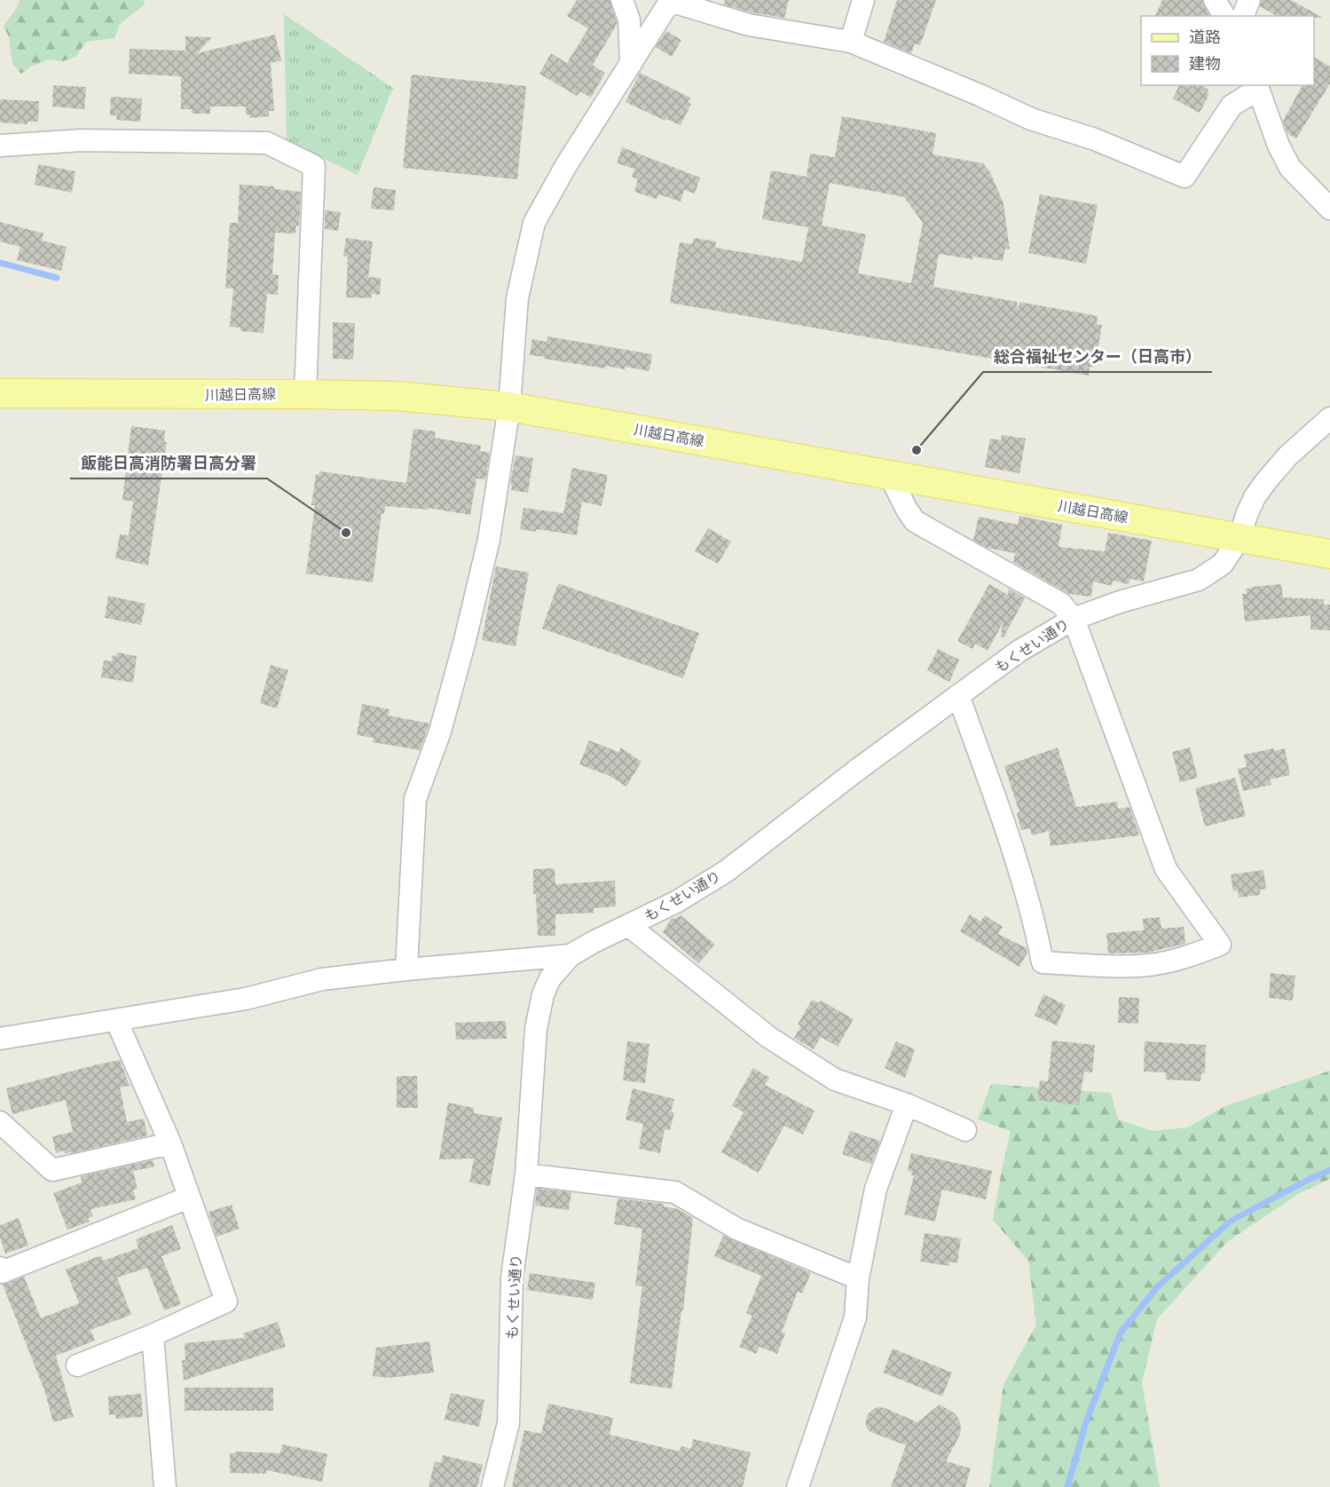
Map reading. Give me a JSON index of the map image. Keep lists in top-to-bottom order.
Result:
{
  "streets": {
    "main road": ["川越日高線"],
    "street": ["もくせい通り"]
  },
  "crossings": [
    ["川越日高線", "もくせい通り"]
  ],
  "places": ["総合福祉センター（日高市）", "飯能日高消防署日高分署"],
  "legend": ["道路", "建物"]
}
